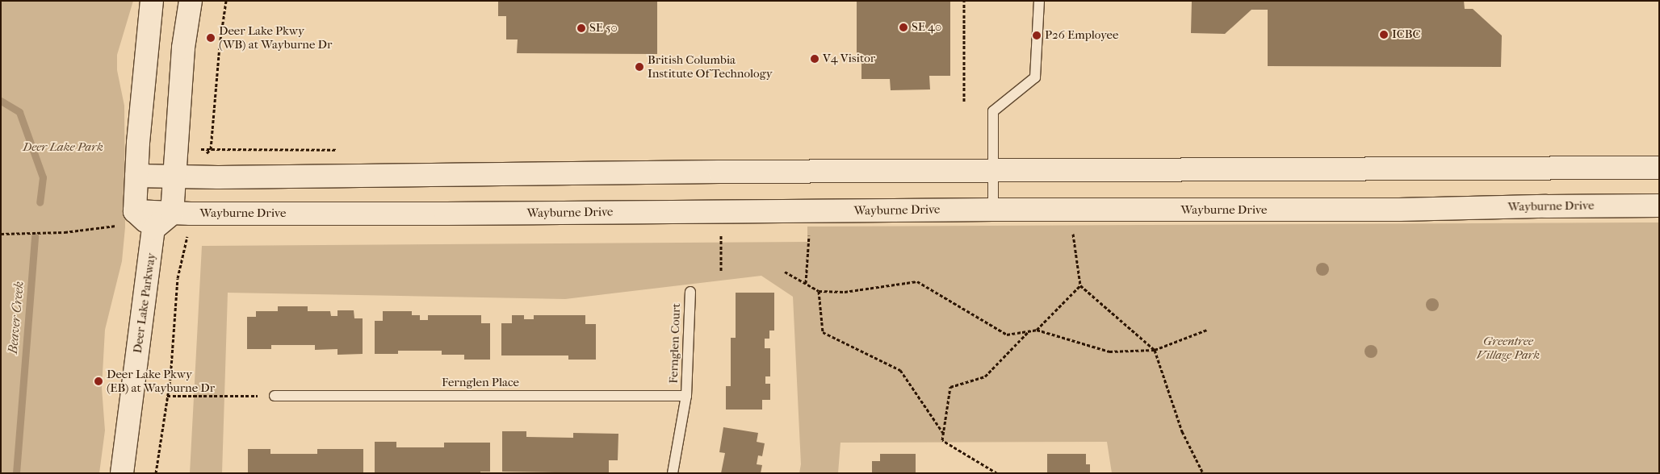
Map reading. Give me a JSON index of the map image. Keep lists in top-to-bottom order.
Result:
{
  "streets": {
    "street": ["Wayburne Drive", "Deer Lake Parkway"],
    "lane": ["Fernglen Court", "Fernglen Place"]
  },
  "crossings": [
    ["Fernglen Court", "Fernglen Place"]
  ],
  "water": ["Beaver Creek"],
  "parks": ["Deer Lake Park", "Greentree Village Park"],
  "places": [
    "SE 40",
    "SE 50",
    "ICBC",
    "P26 Employee",
    "Deer Lake Pkwy (WB) at Wayburne Dr",
    "V4 Visitor",
    "British Columbia Institute Of Technology",
    "Deer Lake Pkwy (EB) at Wayburne Dr"
  ]
}
